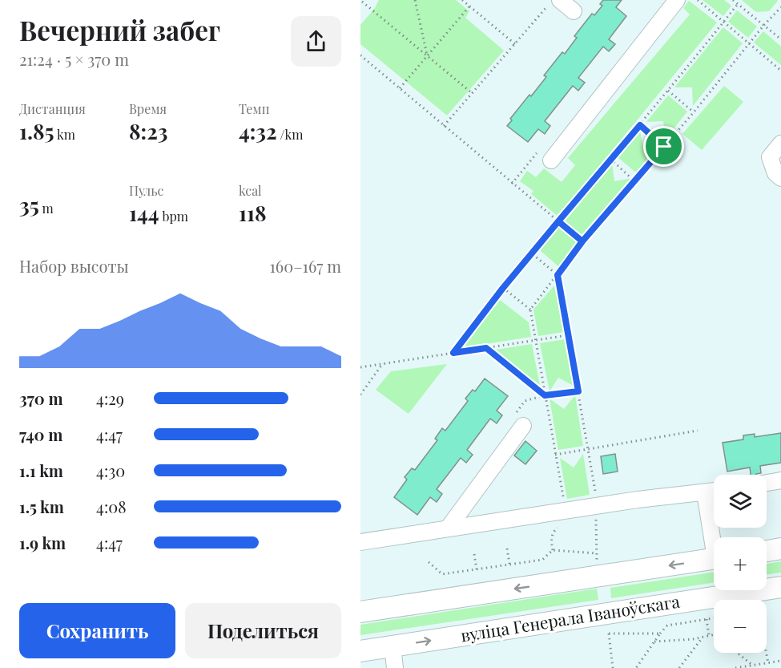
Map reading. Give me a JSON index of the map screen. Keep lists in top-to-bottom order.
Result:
{
  "streets": {
    "main road": ["вуліца Генерала Іваноўскага"]
  },
  "page": {
    "heading": ["Вечерний забег", "21:24 · 5 × 370 m"],
    "stats": [
      ["Дистанция", "1.85 km"],
      ["Время", "8:23"],
      ["Темп", "4:32 /km"],
      ["35 m"],
      ["Пульс", "144 bpm"],
      ["kcal", "118"]
    ],
    "chart": ["Набор высоты", "160–167 m"],
    "list": [
      {
        "name": "370 m",
        "note": "4:29"
      },
      {
        "name": "740 m",
        "note": "4:47"
      },
      {
        "name": "1.1 km",
        "note": "4:30"
      },
      {
        "name": "1.5 km",
        "note": "4:08"
      },
      {
        "name": "1.9 km",
        "note": "4:47"
      }
    ],
    "map_buttons": ["+", "−"],
    "buttons": ["Сохранить", "Поделиться"]
  }
}
